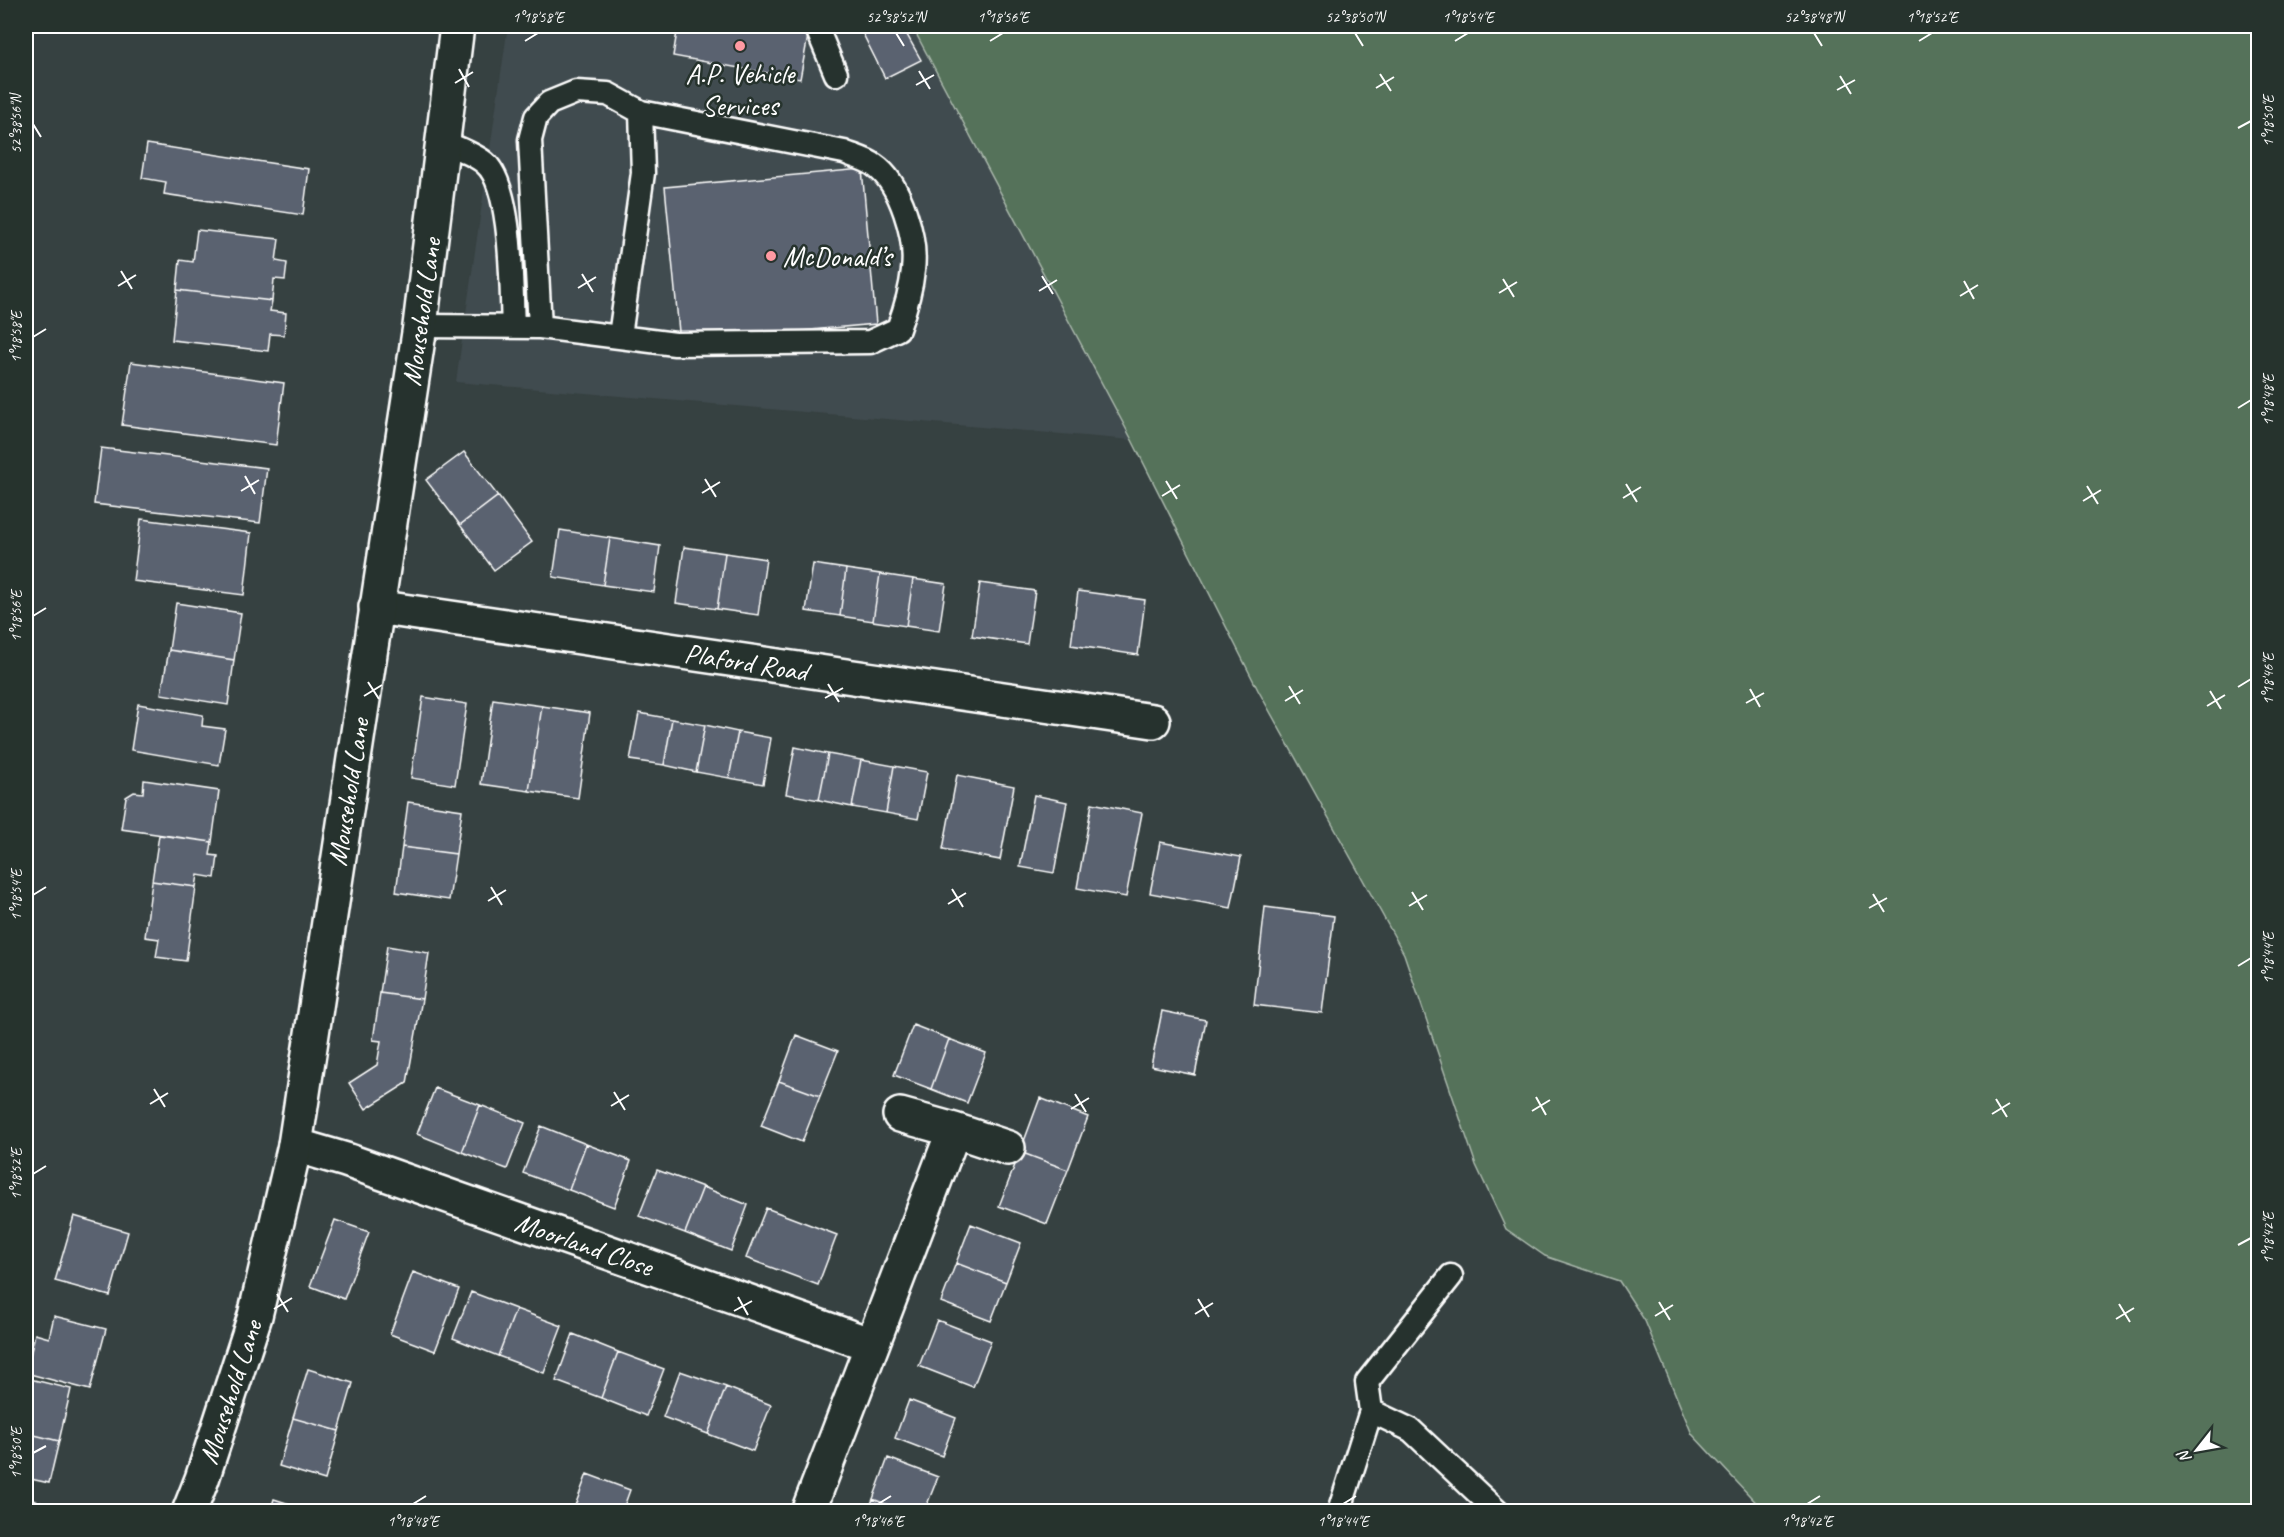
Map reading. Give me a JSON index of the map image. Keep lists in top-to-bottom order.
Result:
{
  "streets": {
    "main road": ["Mousehold Lane", "Plaford Road", "Moorland Close"]
  },
  "crossings": [
    ["Mousehold Lane", "Plaford Road"],
    ["Mousehold Lane", "Moorland Close"]
  ],
  "places": ["A.P. Vehicle Services", "McDonald’s"],
  "north": "bottom left",
  "coordinates": [
    "1°18'58\"E",
    "52°38'52\"N",
    "1°18'56\"E",
    "52°38'50\"N",
    "1°18'54\"E",
    "52°38'48\"N",
    "1°18'52\"E",
    "1°18'50\"E",
    "52°38'56\"N",
    "1°18'48\"E",
    "1°18'46\"E",
    "1°18'44\"E",
    "1°18'42\"E"
  ]
}
